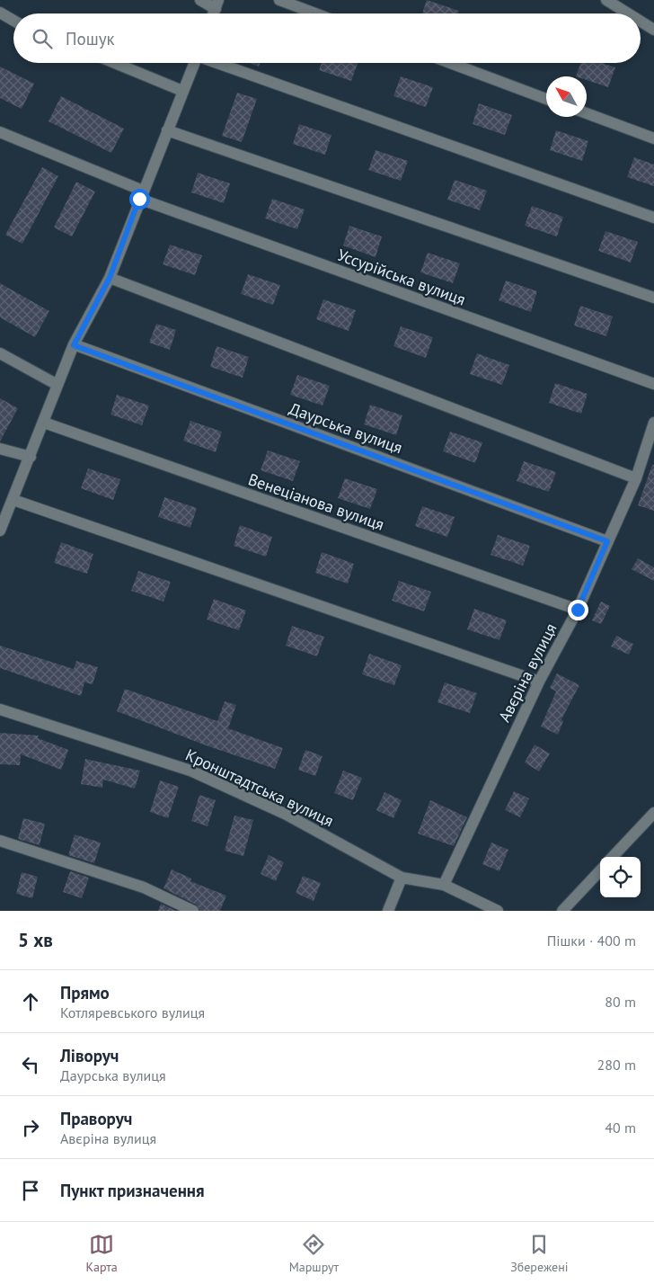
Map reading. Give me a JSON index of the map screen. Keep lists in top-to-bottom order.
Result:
{
  "streets": {
    "street": [
      "Уссурійська вулиця",
      "Даурська вулиця",
      "Венеціанова вулиця",
      "Авєріна вулиця",
      "Кронштадтська вулиця"
    ]
  },
  "crossings": [
    ["Даурська вулиця", "Авєріна вулиця"],
    ["Венеціанова вулиця", "Авєріна вулиця"],
    ["Авєріна вулиця", "Кронштадтська вулиця"]
  ],
  "north": "top left",
  "page": {
    "search": "Пошук",
    "heading": ["5 хв", "Пішки · 400 m"],
    "list": [
      ["Прямо", "Котляревського вулиця", "80 m"],
      ["Ліворуч", "Даурська вулиця", "280 m"],
      ["Праворуч", "Авєріна вулиця", "40 m"],
      "Пункт призначення"
    ],
    "nav": ["Карта", "Маршрут", "Збережені"]
  }
}
